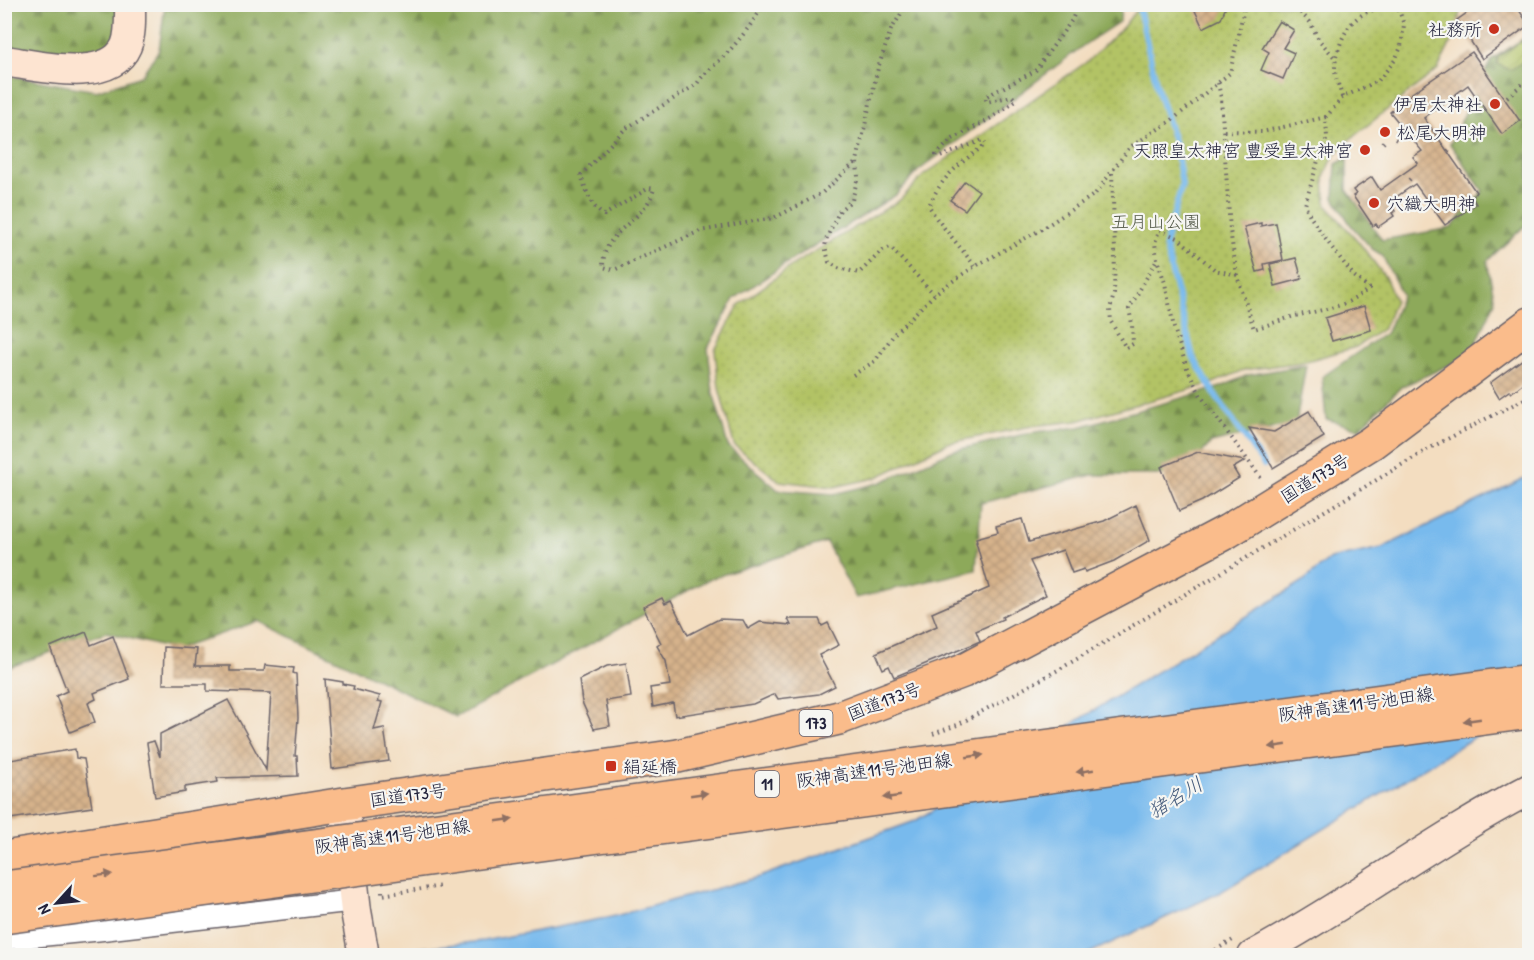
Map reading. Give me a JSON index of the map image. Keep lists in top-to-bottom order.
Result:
{
  "streets": {
    "highway": [
      "国道173号",
      "阪神高速11号池田線",
      "173",
      "11"
    ]
  },
  "water": ["猪名川"],
  "parks": ["五月山公園"],
  "places": {
    "other": [
      "社務所",
      "伊居太神社",
      "松尾大明神",
      "天照皇太神宮 豊受皇太神宮",
      "穴織大明神"
    ],
    "transit": ["絹延橋"]
  },
  "north": "bottom left"
}
